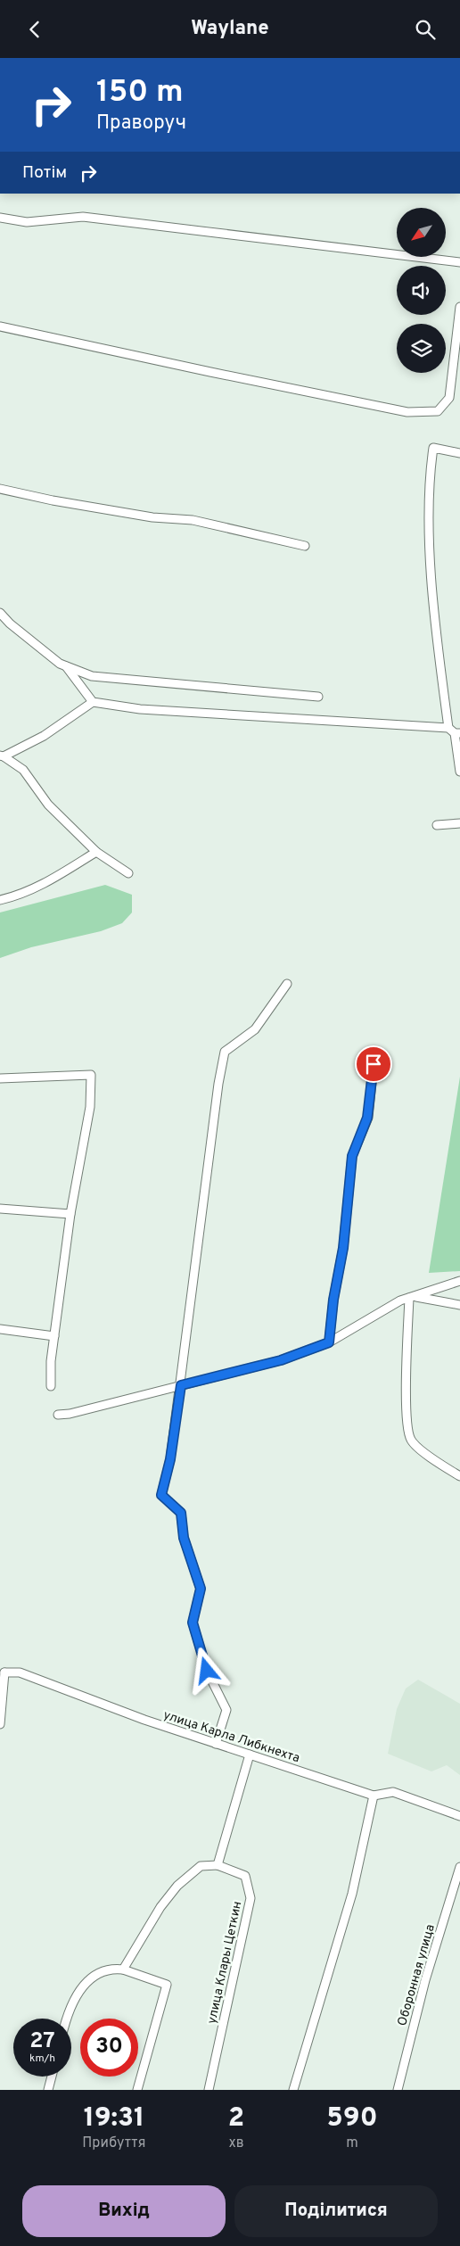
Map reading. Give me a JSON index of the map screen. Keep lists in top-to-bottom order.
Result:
{
  "streets": {
    "street": ["улица Карла Либкнехта", "улица Клары Цеткин", "Оборонная улица"]
  },
  "north": "bottom left",
  "page": {
    "header": "Waylane",
    "turn": ["150 m", "Праворуч"],
    "then": "Потім",
    "speed": "27 km/h",
    "limit": "30",
    "eta": [
      "19:31",
      "Прибуття",
      "2",
      "хв",
      "590",
      "m"
    ],
    "buttons": ["Вихід", "Поділитися"]
  }
}
